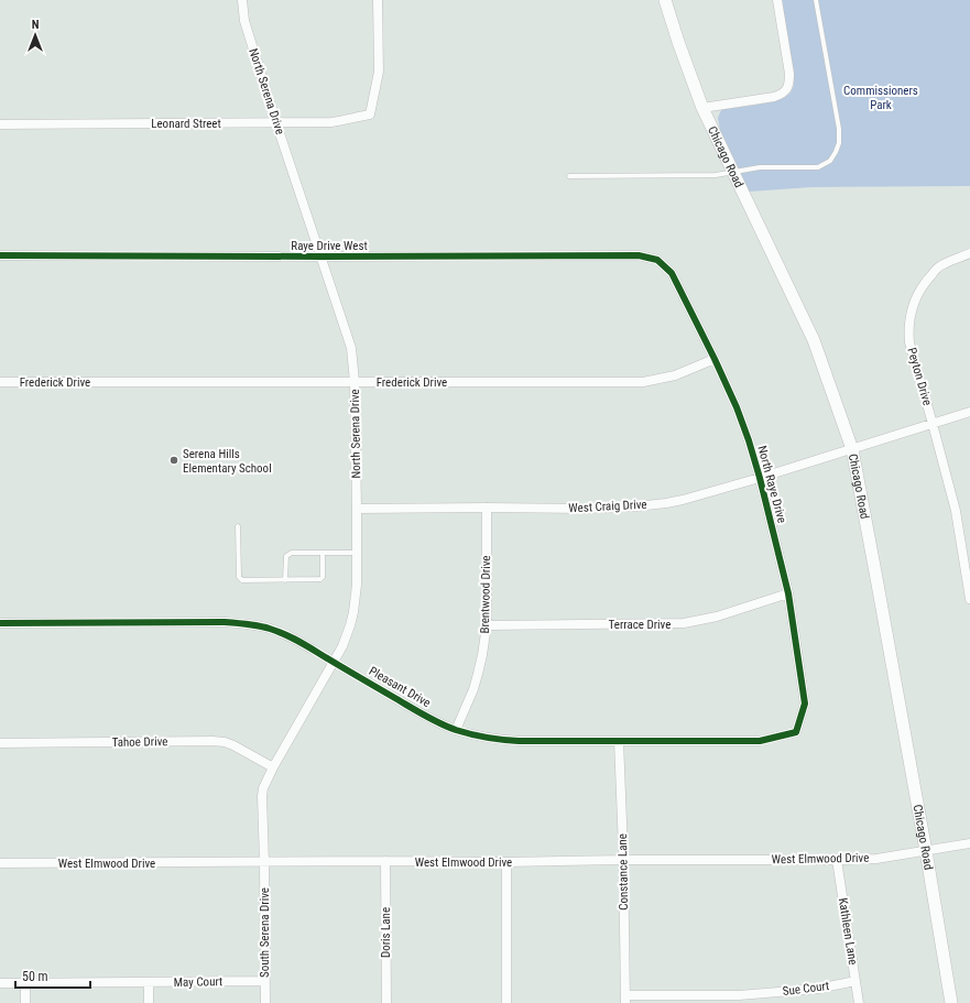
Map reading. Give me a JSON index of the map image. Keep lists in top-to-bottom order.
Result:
{
  "streets": {
    "street": [
      "North Serena Drive",
      "Leonard Street",
      "Chicago Road",
      "Raye Drive West",
      "Peyton Drive",
      "Frederick Drive",
      "North Raye Drive",
      "West Craig Drive",
      "Brentwood Drive",
      "Terrace Drive",
      "Pleasant Drive",
      "Tahoe Drive",
      "West Elmwood Drive",
      "Constance Lane",
      "Kathleen Lane",
      "South Serena Drive",
      "Doris Lane",
      "May Court",
      "Sue Court"
    ]
  },
  "crossings": [
    ["North Serena Drive", "Leonard Street"],
    ["North Serena Drive", "Raye Drive West"],
    ["North Serena Drive", "Frederick Drive"],
    ["North Serena Drive", "West Craig Drive"],
    ["North Serena Drive", "Pleasant Drive"],
    ["North Serena Drive", "Tahoe Drive"],
    ["North Serena Drive", "West Elmwood Drive"],
    ["North Serena Drive", "South Serena Drive"],
    ["Chicago Road", "West Craig Drive"],
    ["Chicago Road", "West Elmwood Drive"],
    ["Raye Drive West", "North Raye Drive"],
    ["Peyton Drive", "West Craig Drive"],
    ["Frederick Drive", "North Raye Drive"],
    ["North Raye Drive", "West Craig Drive"],
    ["North Raye Drive", "Terrace Drive"],
    ["North Raye Drive", "Pleasant Drive"],
    ["West Craig Drive", "Brentwood Drive"],
    ["Brentwood Drive", "Terrace Drive"],
    ["Brentwood Drive", "Pleasant Drive"],
    ["Pleasant Drive", "Constance Lane"],
    ["West Elmwood Drive", "Constance Lane"],
    ["West Elmwood Drive", "Kathleen Lane"],
    ["West Elmwood Drive", "South Serena Drive"],
    ["West Elmwood Drive", "Doris Lane"],
    ["Constance Lane", "Sue Court"],
    ["Kathleen Lane", "Sue Court"],
    ["South Serena Drive", "May Court"]
  ],
  "parks": ["Commissioners Park"],
  "places": ["Serena Hills Elementary School"],
  "scale_bar": "50 m",
  "north": "top"
}
